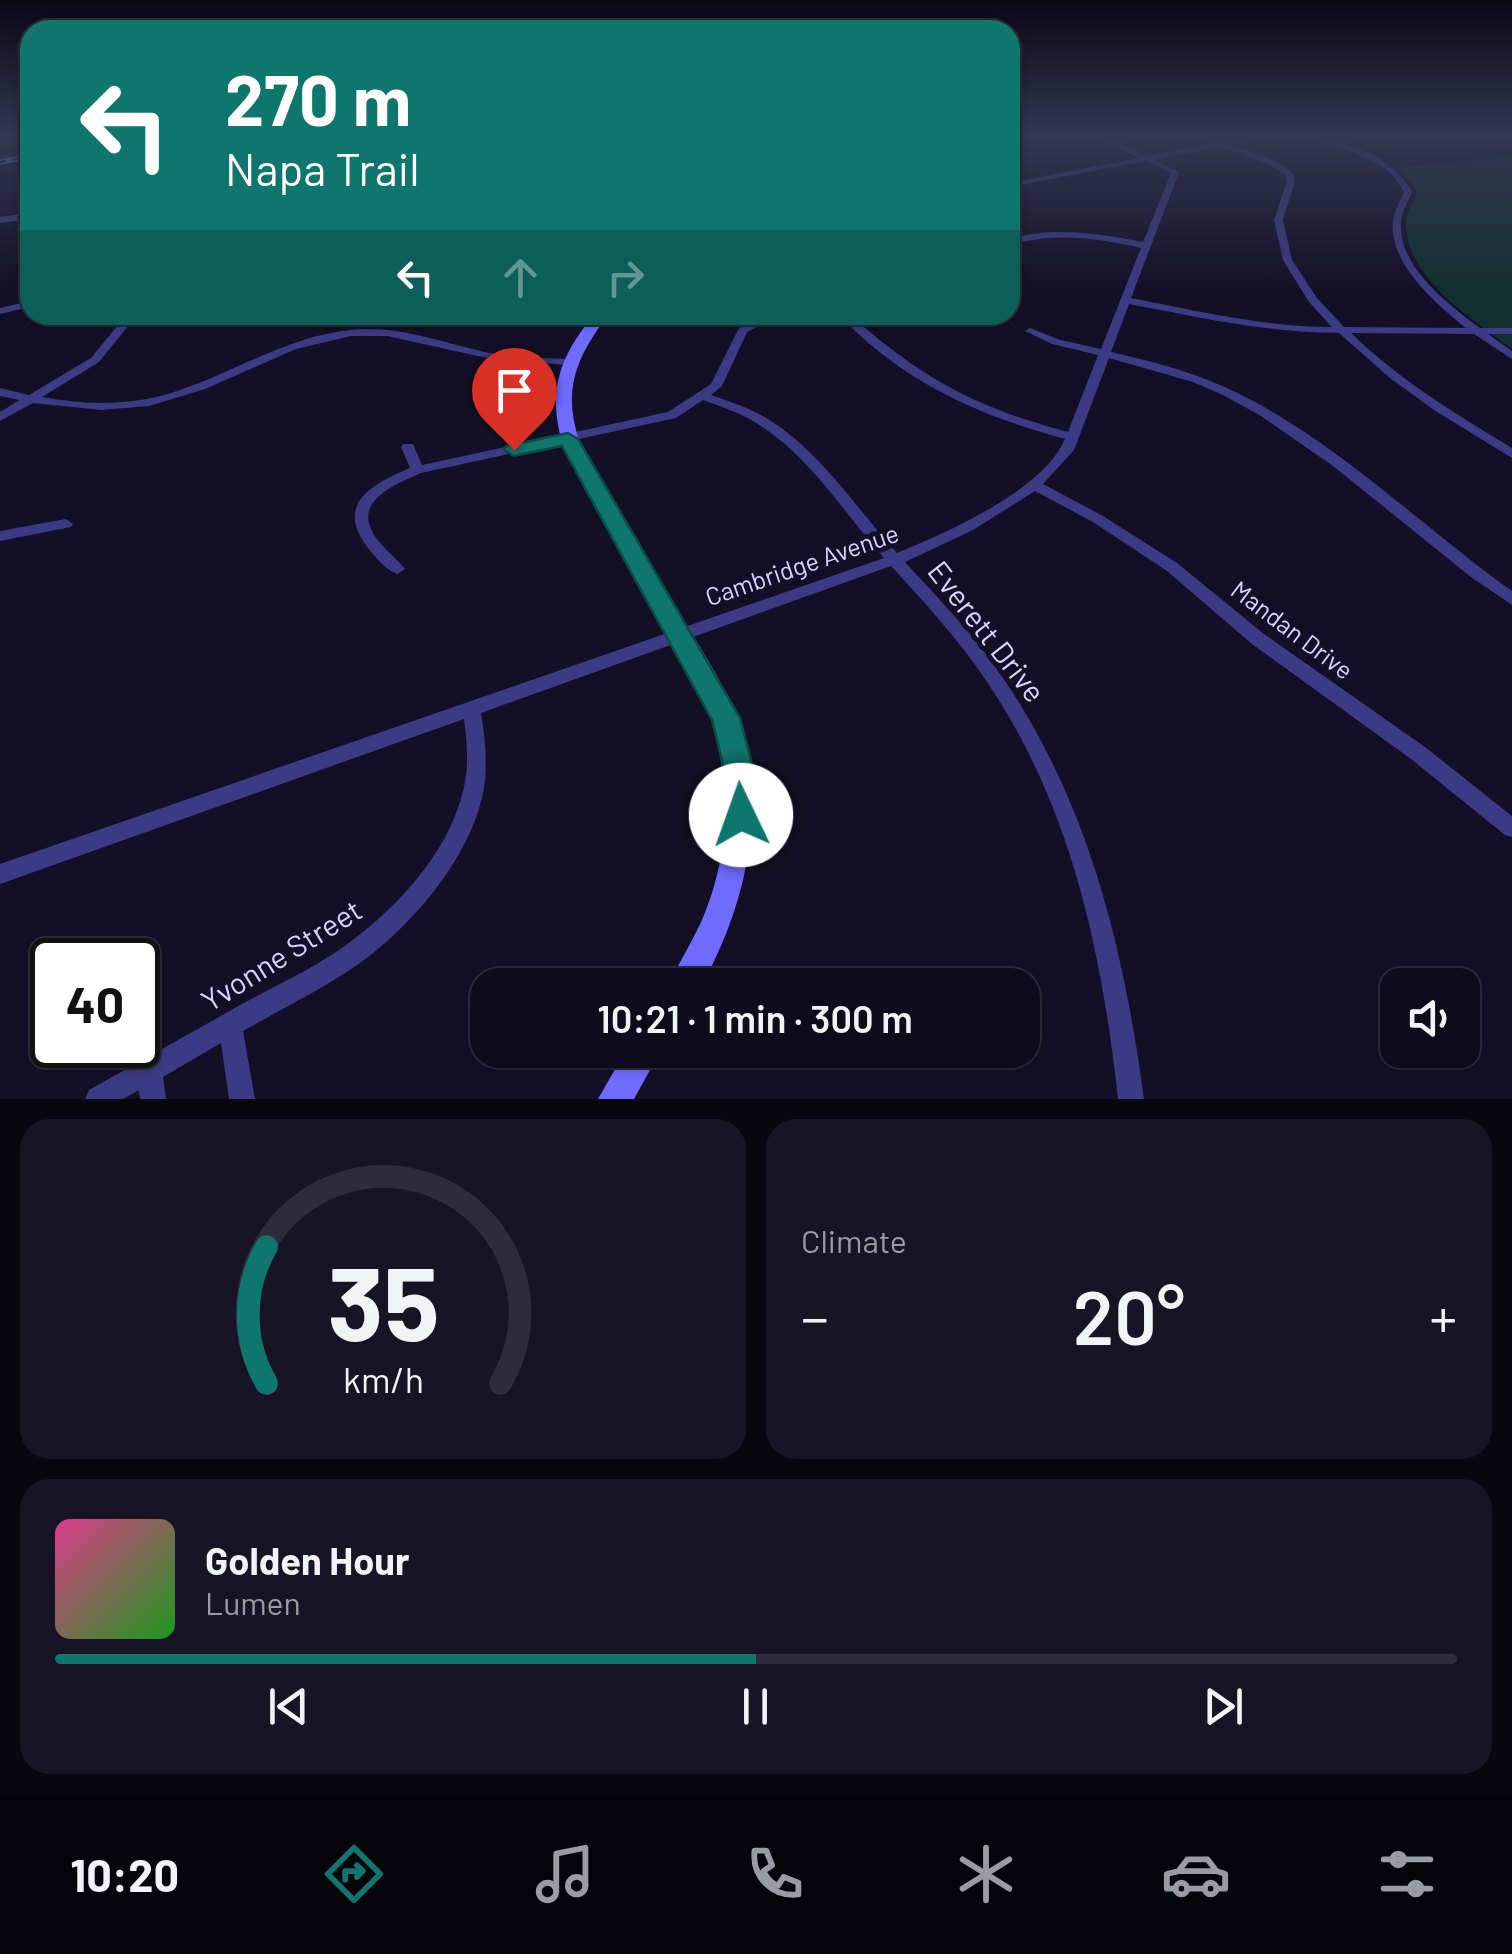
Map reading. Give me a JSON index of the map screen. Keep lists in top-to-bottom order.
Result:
{
  "streets": {
    "street": [
      "Cambridge Avenue",
      "Mandan Drive",
      "Everett Drive",
      "Yvonne Street"
    ]
  },
  "crossings": [
    ["Cambridge Avenue", "Mandan Drive"],
    ["Cambridge Avenue", "Everett Drive"],
    ["Cambridge Avenue", "Yvonne Street"]
  ],
  "page": {
    "turn": ["270 m", "Napa Trail"],
    "limit": "40",
    "trip": "10:21 · 1 min · 300 m",
    "tile": "Climate",
    "heat": ["−", "20°", "+"],
    "song": ["Golden Hour", "Lumen"],
    "tabs": "10:20",
    "gauge": ["35", "km/h"]
  }
}
